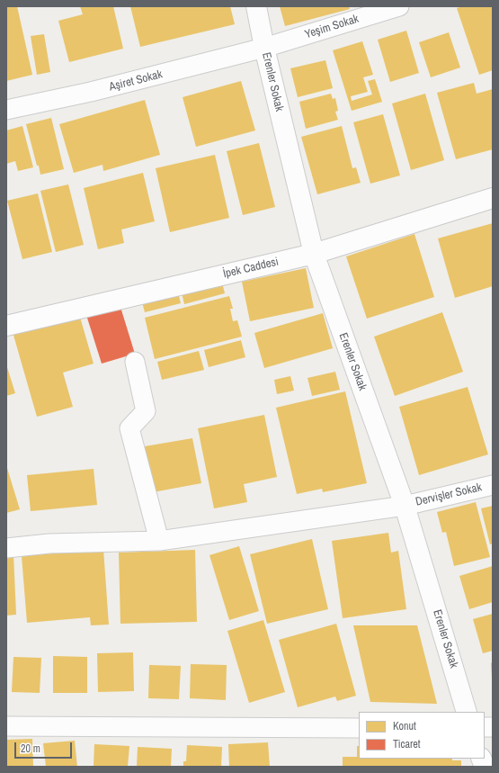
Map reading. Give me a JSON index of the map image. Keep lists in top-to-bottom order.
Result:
{
  "streets": {
    "street": [
      "Yeşim Sokak",
      "Aşiret Sokak",
      "Erenler Sokak",
      "İpek Caddesi",
      "Dervişler Sokak"
    ]
  },
  "crossings": [
    ["Yeşim Sokak", "Aşiret Sokak"],
    ["Yeşim Sokak", "Erenler Sokak"],
    ["Aşiret Sokak", "Erenler Sokak"],
    ["Erenler Sokak", "İpek Caddesi"],
    ["Erenler Sokak", "Dervişler Sokak"]
  ],
  "legend": ["Konut", "Ticaret"],
  "scale_bar": "20 m"
}
